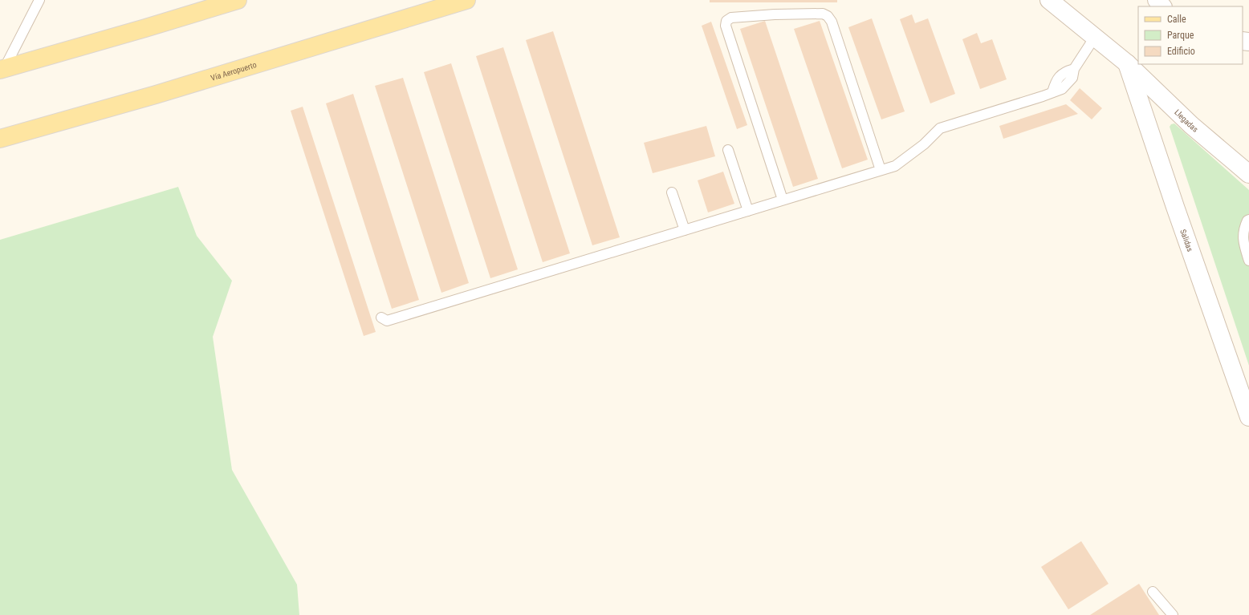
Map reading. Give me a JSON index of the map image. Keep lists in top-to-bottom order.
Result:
{
  "streets": {
    "main road": ["Vía Aeropuerto"],
    "street": ["Llegadas", "Salidas"]
  },
  "crossings": [
    ["Llegadas", "Salidas"]
  ],
  "legend": ["Calle", "Parque", "Edificio"]
}
